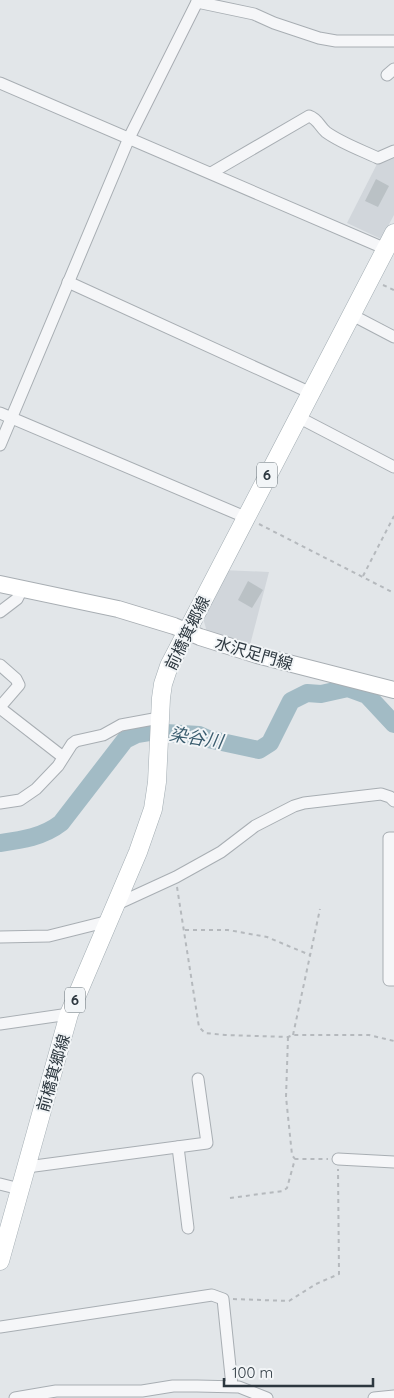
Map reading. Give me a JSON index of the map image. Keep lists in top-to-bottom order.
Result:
{
  "streets": {
    "main road": ["6", "前橋箕郷線", "水沢足門線"]
  },
  "crossings": [
    ["前橋箕郷線", "水沢足門線"]
  ],
  "water": ["染谷川"],
  "scale_bar": "100 m"
}
